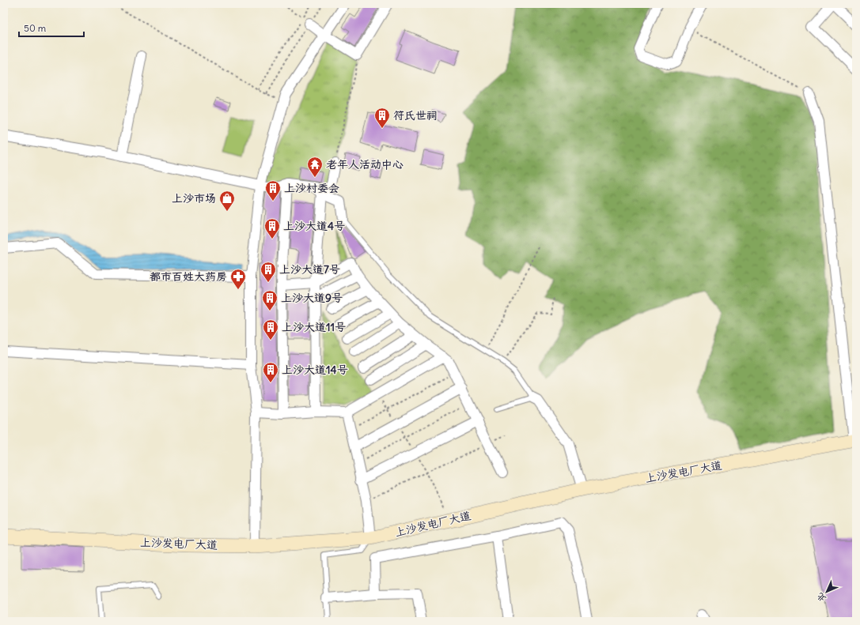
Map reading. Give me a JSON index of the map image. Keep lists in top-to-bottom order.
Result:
{
  "streets": {
    "main road": ["上沙发电厂大道"]
  },
  "places": {
    "building": [
      "符氏世祠",
      "上沙村委会",
      "上沙大道4号",
      "上沙大道7号",
      "上沙大道9号",
      "上沙大道11号",
      "上沙大道14号"
    ],
    "temple": ["老年人活动中心"],
    "shop": ["上沙市场"],
    "pharmacy": ["都市百姓大药房"]
  },
  "scale_bar": "50 m",
  "north": "bottom left"
}
